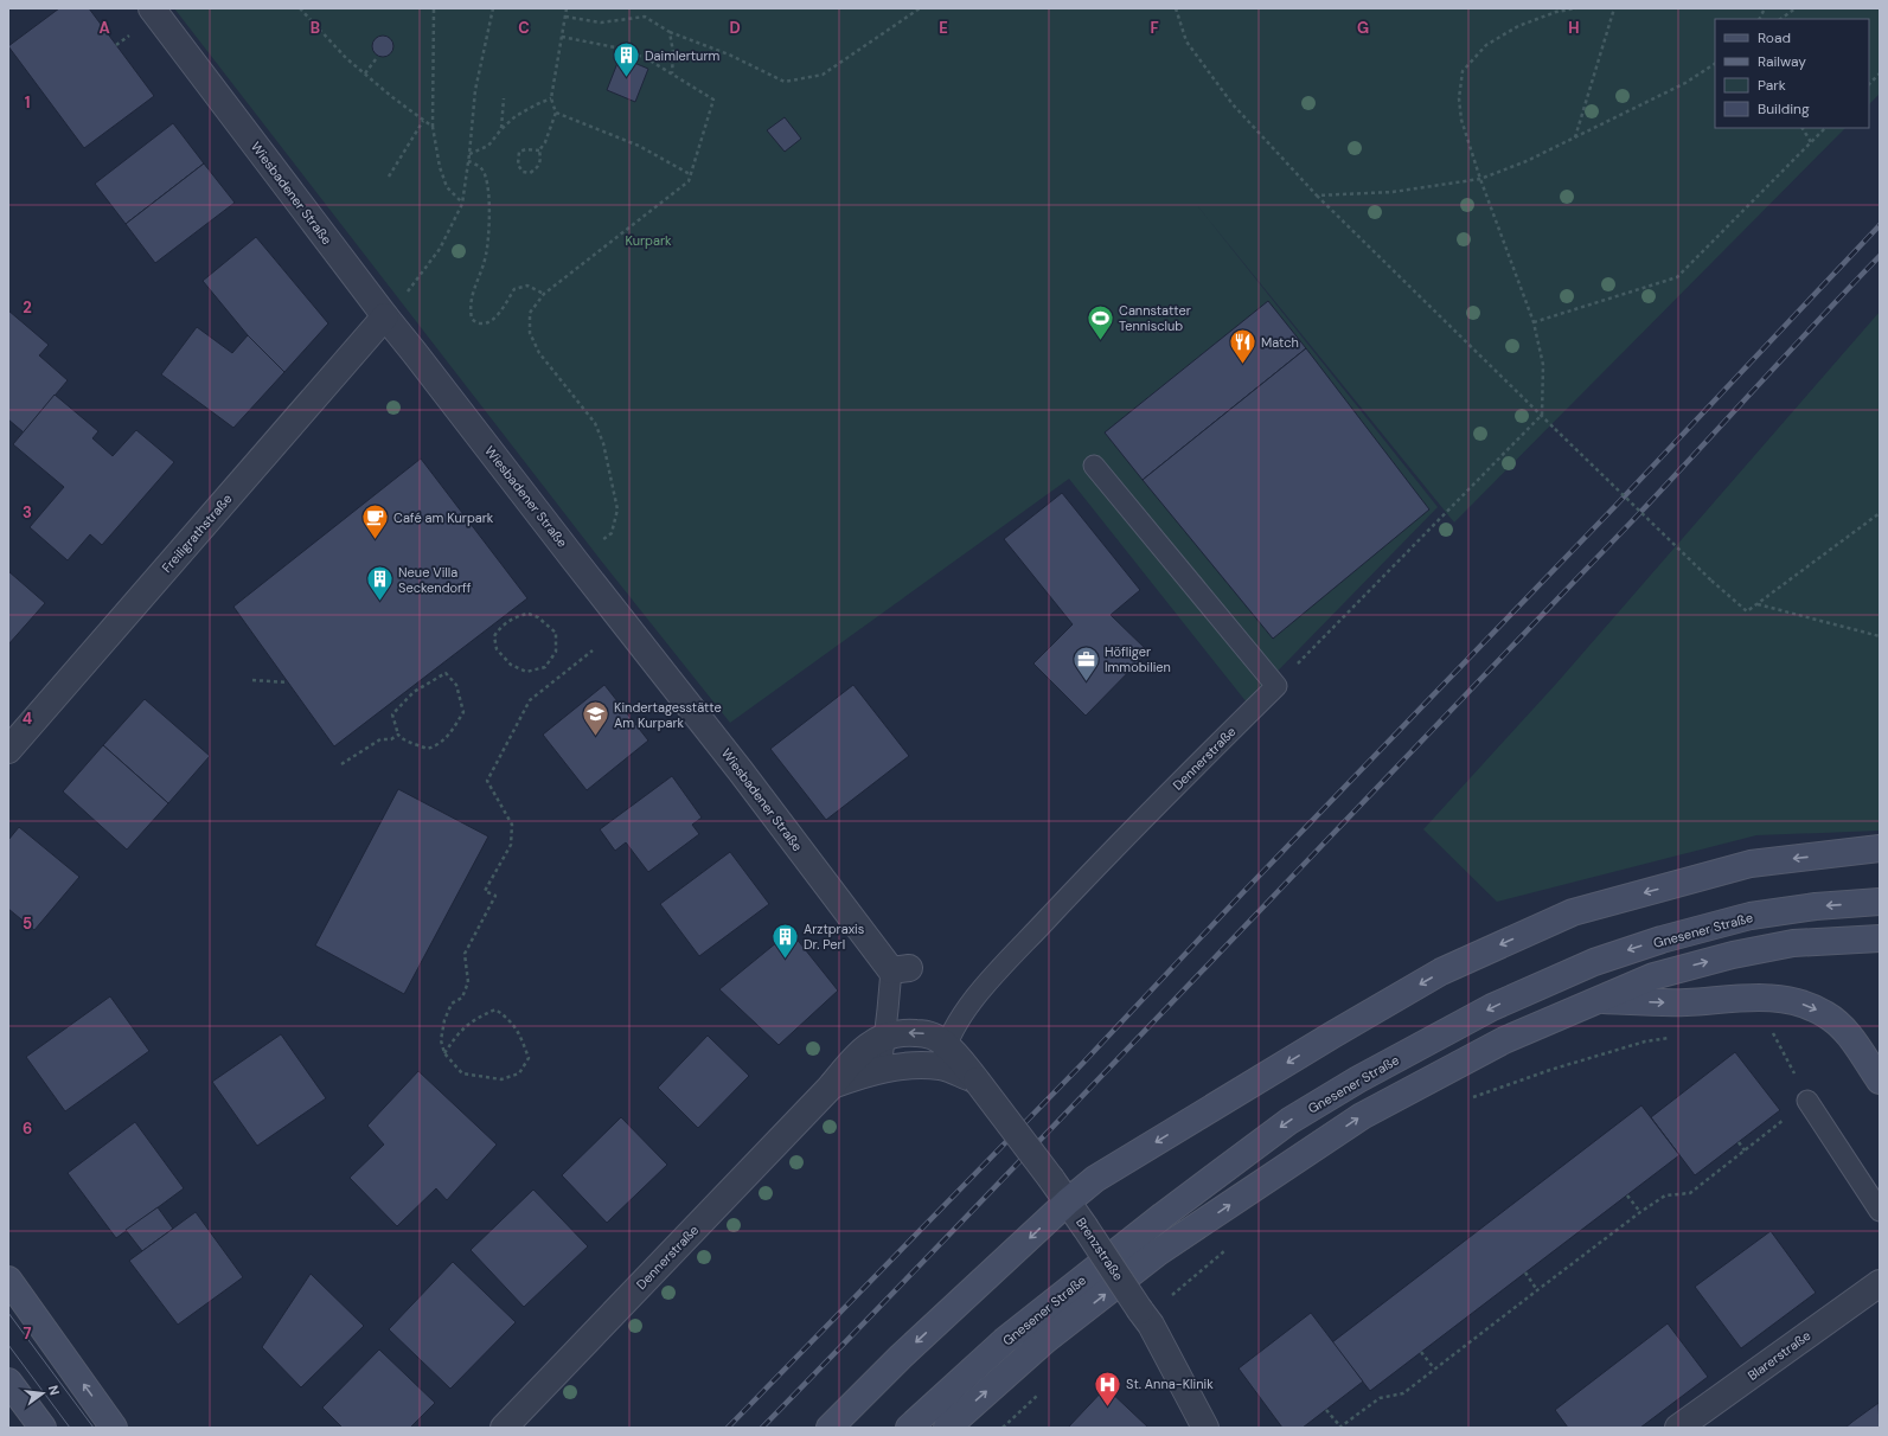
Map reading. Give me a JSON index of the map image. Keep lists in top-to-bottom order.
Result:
{
  "streets": {
    "main road": ["Gnesener Straße"],
    "street": [
      "Wiesbadener Straße",
      "Freiligrathstraße",
      "Dennerstraße",
      "Brenzstraße",
      "Blarerstraße"
    ]
  },
  "crossings": [
    ["Wiesbadener Straße", "Freiligrathstraße"],
    ["Dennerstraße", "Brenzstraße"]
  ],
  "parks": ["Kurpark"],
  "places": {
    "building": ["Daimlerturm", "Neue Villa Seckendorff", "Arztpraxis Dr. Perl"],
    "sports": ["Cannstatter Tennisclub"],
    "restaurant": ["Match"],
    "cafe": ["Café am Kurpark"],
    "office": ["Höfliger Immobilien"],
    "school or university": ["Kindertagesstätte Am Kurpark"],
    "hospital": ["St. Anna-Klinik"]
  },
  "legend": [
    "Road",
    "Railway",
    "Park",
    "Building"
  ],
  "north": "right",
  "grid": {
    "columns": [
      "A",
      "B",
      "C",
      "D",
      "E",
      "F",
      "G",
      "H"
    ],
    "rows": [
      "1",
      "2",
      "3",
      "4",
      "5",
      "6",
      "7"
    ]
  }
}
